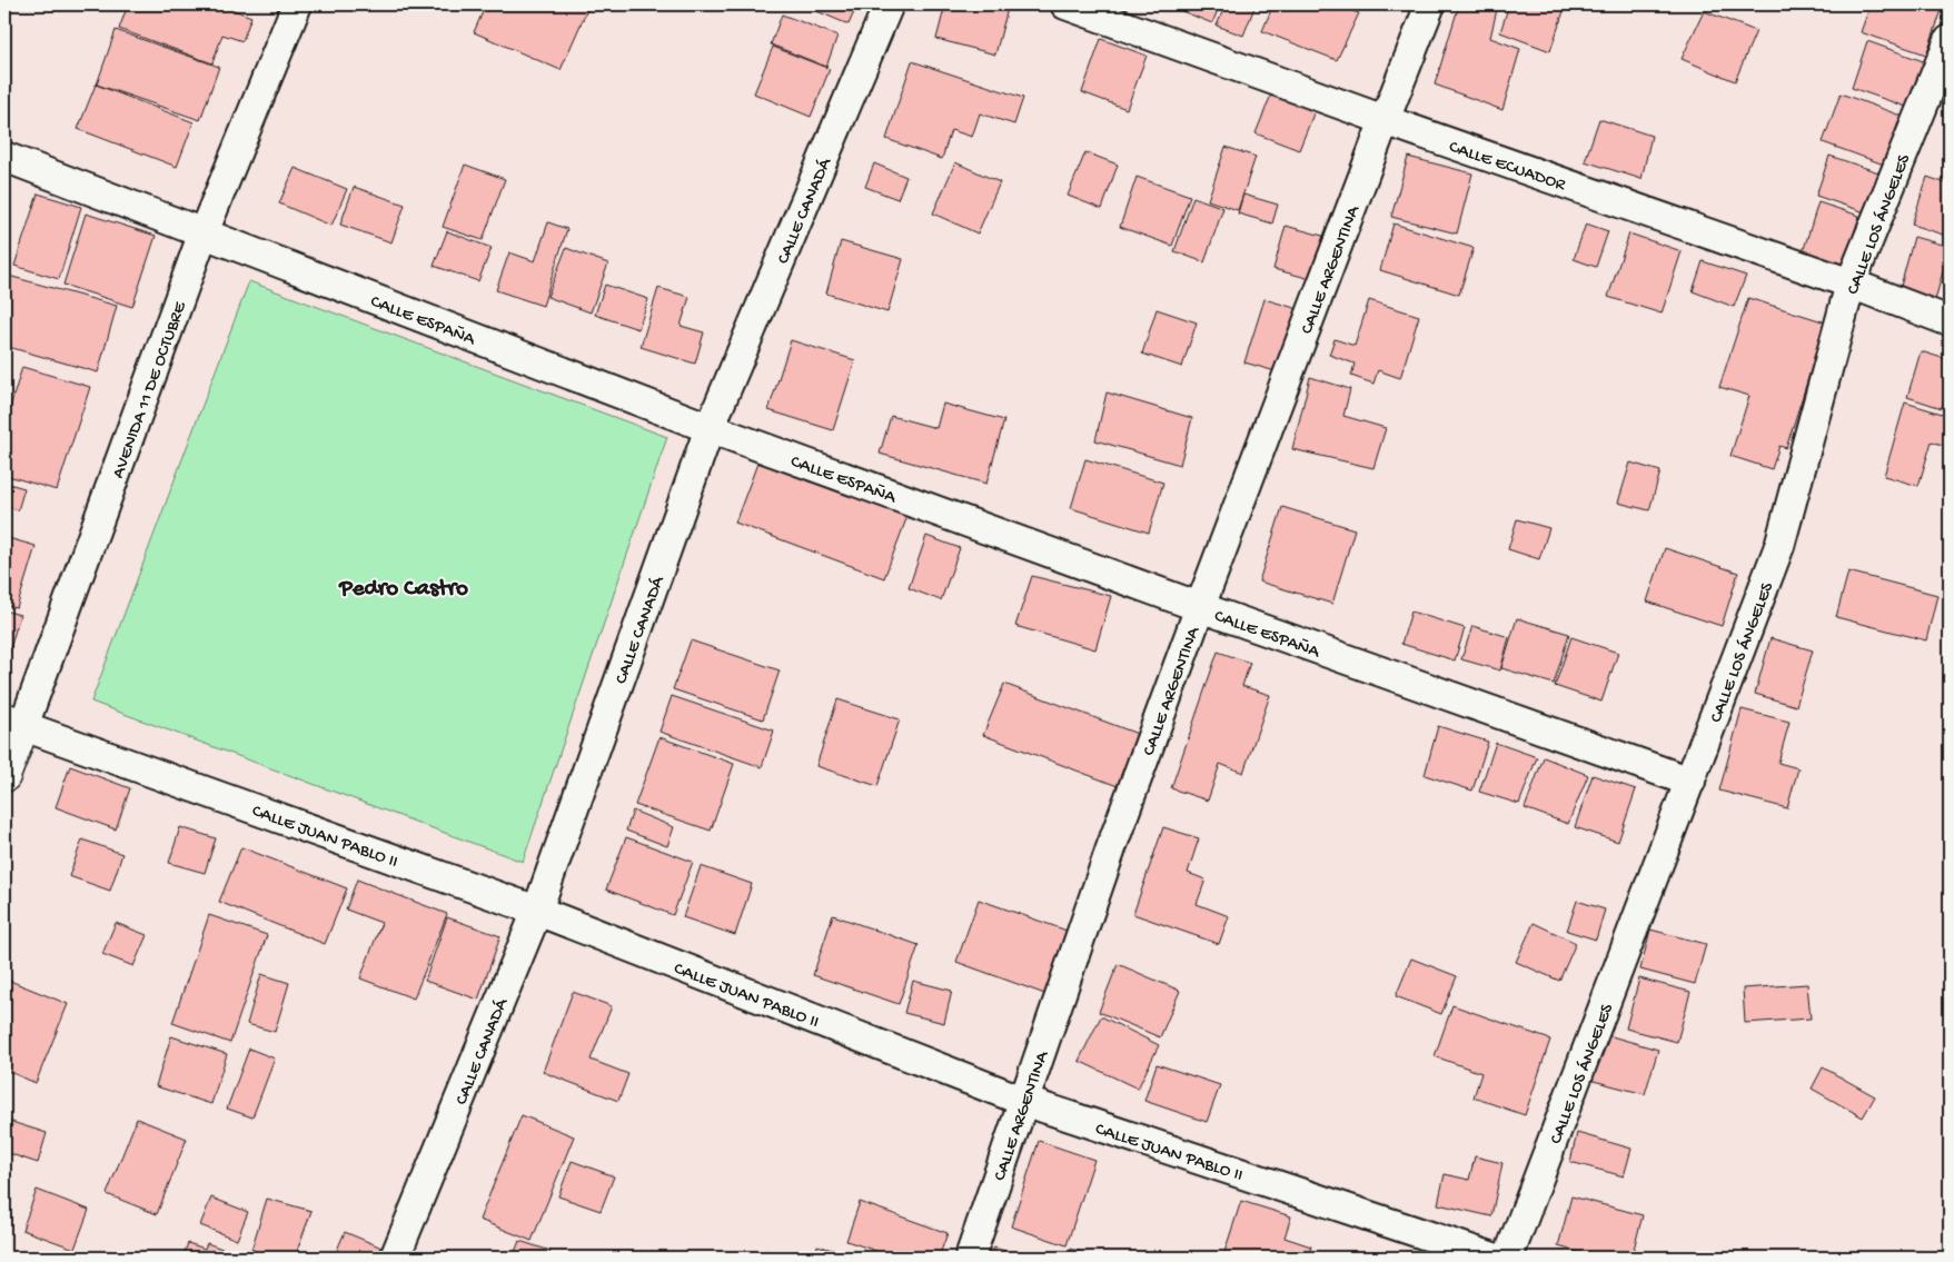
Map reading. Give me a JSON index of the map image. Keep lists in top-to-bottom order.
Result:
{
  "streets": {
    "street": [
      "CALLE ECUADOR",
      "CALLE CANADÁ",
      "CALLE LOS ÁNGELES",
      "CALLE ARGENTINA",
      "CALLE ESPAÑA",
      "AVENIDA 11 DE OCTUBRE",
      "CALLE JUAN PABLO II"
    ]
  },
  "crossings": [
    ["CALLE ECUADOR", "CALLE LOS ÁNGELES"],
    ["CALLE ECUADOR", "CALLE ARGENTINA"],
    ["CALLE CANADÁ", "CALLE ESPAÑA"],
    ["CALLE CANADÁ", "CALLE JUAN PABLO II"],
    ["CALLE LOS ÁNGELES", "CALLE ESPAÑA"],
    ["CALLE ARGENTINA", "CALLE ESPAÑA"],
    ["CALLE ARGENTINA", "CALLE JUAN PABLO II"],
    ["CALLE ESPAÑA", "AVENIDA 11 DE OCTUBRE"],
    ["AVENIDA 11 DE OCTUBRE", "CALLE JUAN PABLO II"]
  ],
  "districts": ["Pedro Castro"]
}
